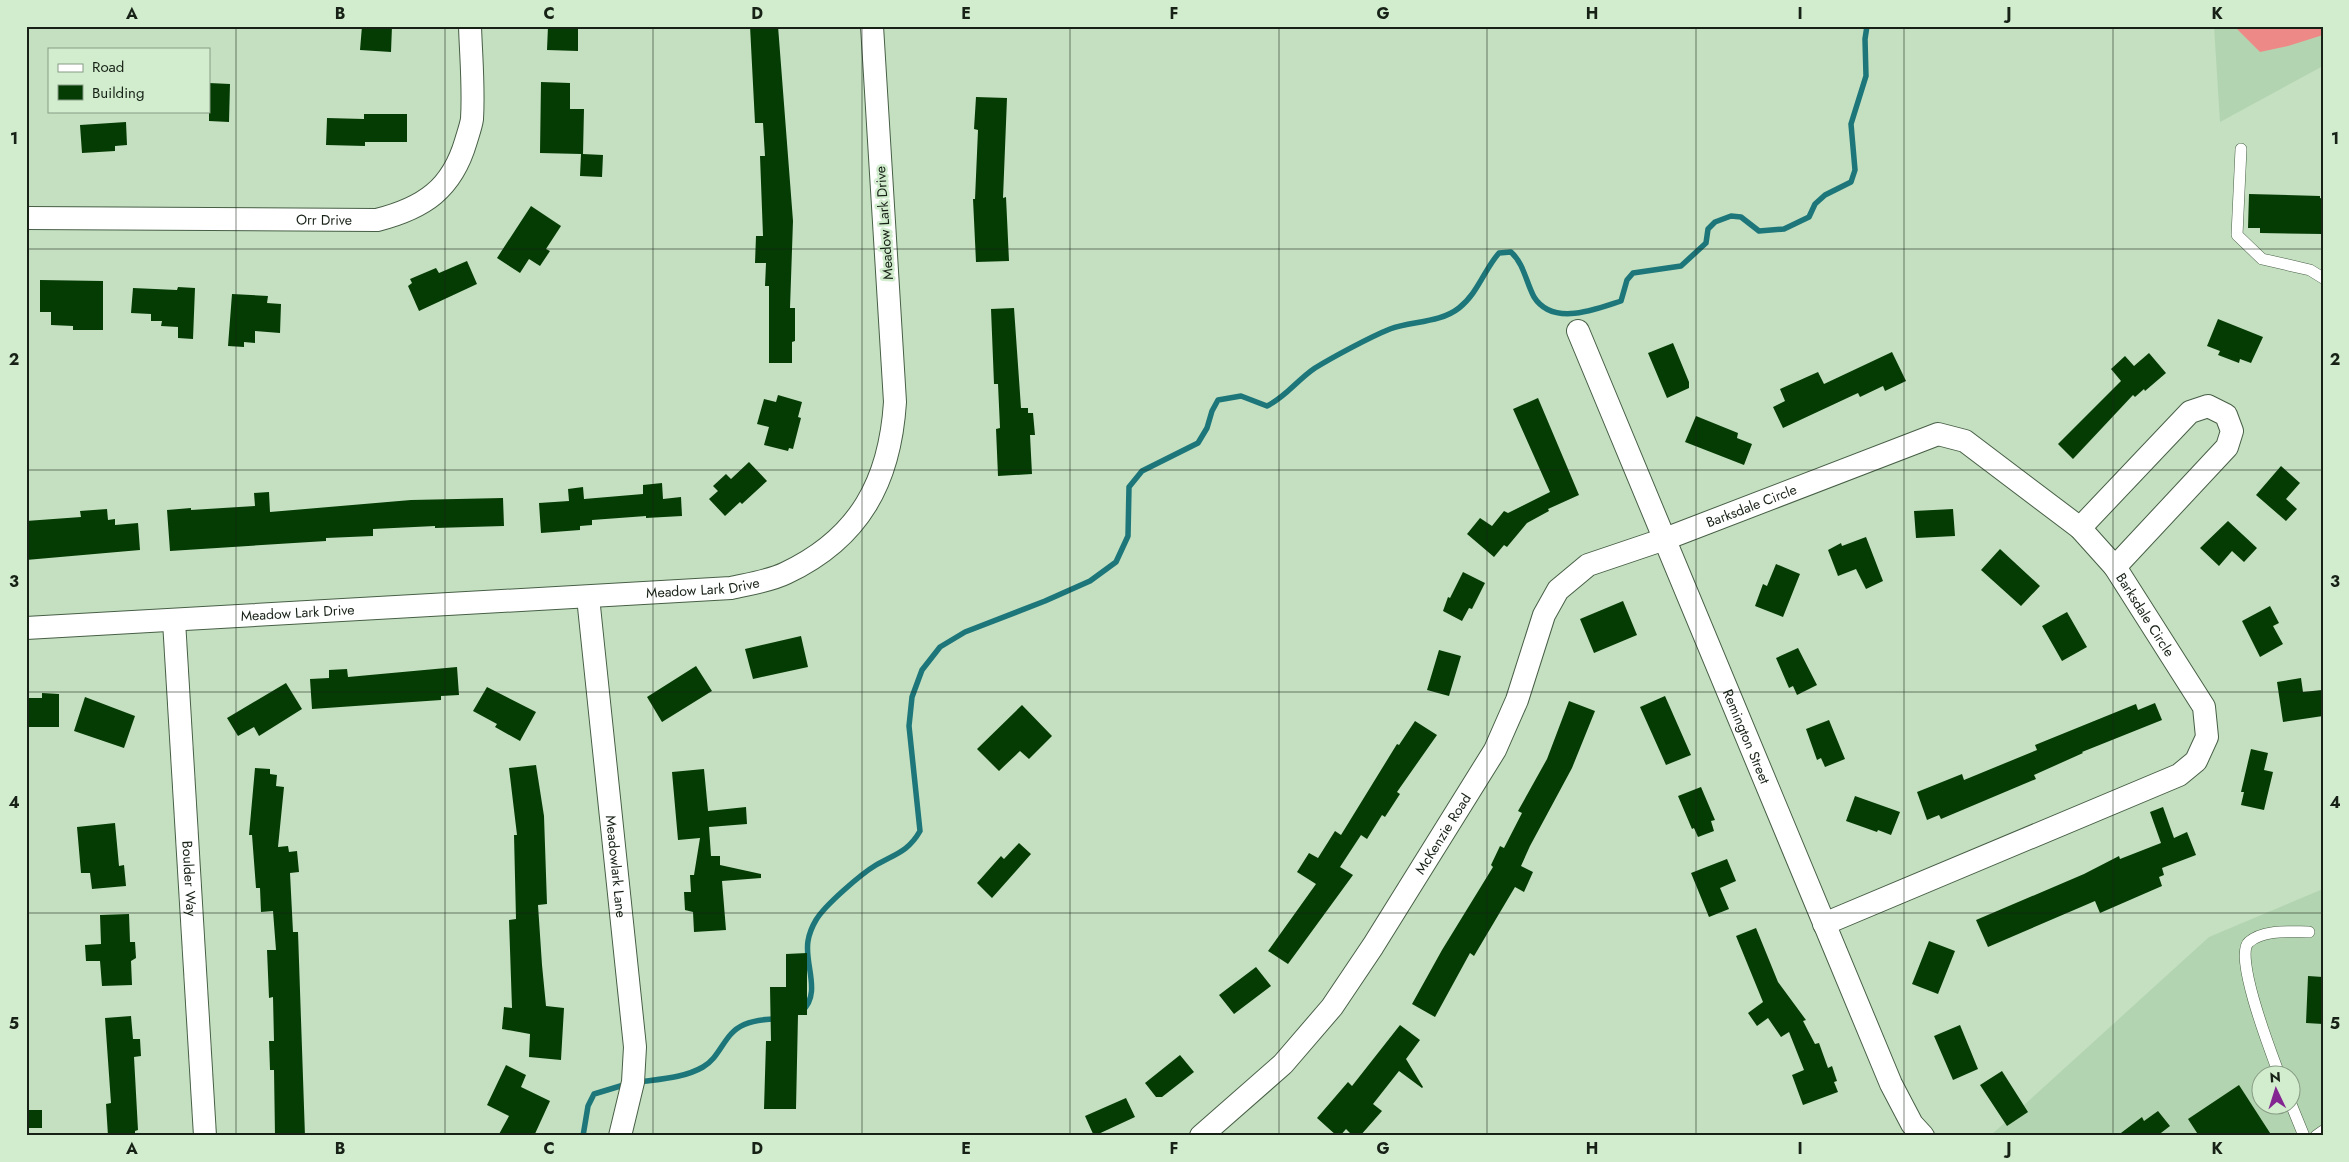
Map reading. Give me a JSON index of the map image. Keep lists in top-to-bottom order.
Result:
{
  "streets": {
    "street": [
      "Orr Drive",
      "Meadow Lark Drive",
      "Barksdale Circle",
      "Remington Street",
      "McKenzie Road",
      "Meadowlark Lane",
      "Boulder Way"
    ]
  },
  "crossings": [
    ["Meadow Lark Drive", "Meadowlark Lane"],
    ["Meadow Lark Drive", "Boulder Way"],
    ["Barksdale Circle", "Remington Street"],
    ["Barksdale Circle", "McKenzie Road"],
    ["Remington Street", "McKenzie Road"]
  ],
  "legend": ["Road", "Building"],
  "north": "top",
  "grid": {
    "columns": [
      "A",
      "B",
      "C",
      "D",
      "E",
      "F",
      "G",
      "H",
      "I",
      "J",
      "K"
    ],
    "rows": [
      "1",
      "2",
      "3",
      "4",
      "5"
    ]
  }
}
